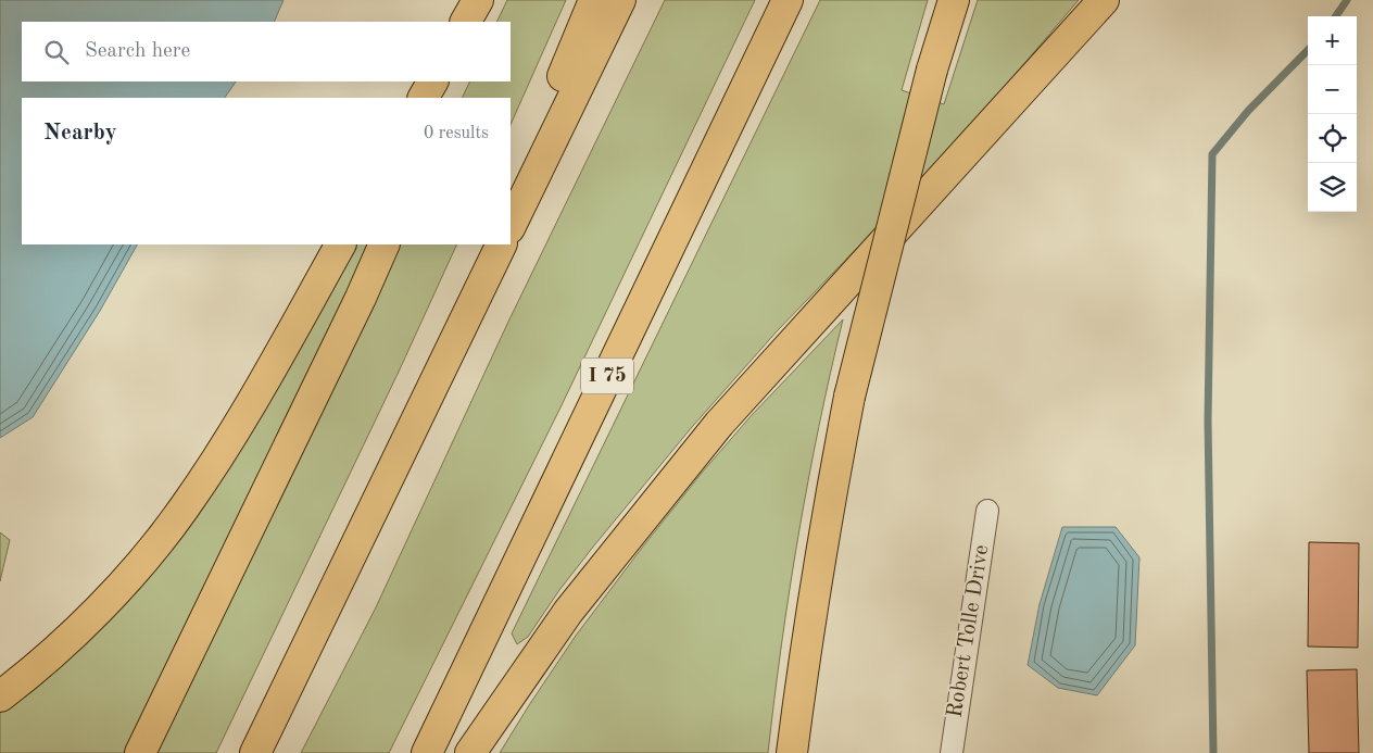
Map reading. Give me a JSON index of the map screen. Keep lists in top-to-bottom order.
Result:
{
  "streets": {
    "highway": ["I 75"],
    "street": ["Robert Tolle Drive"]
  },
  "page": {
    "map_buttons": ["+", "−"],
    "search": "Search here",
    "heading": ["Nearby", "0 results"]
  }
}
